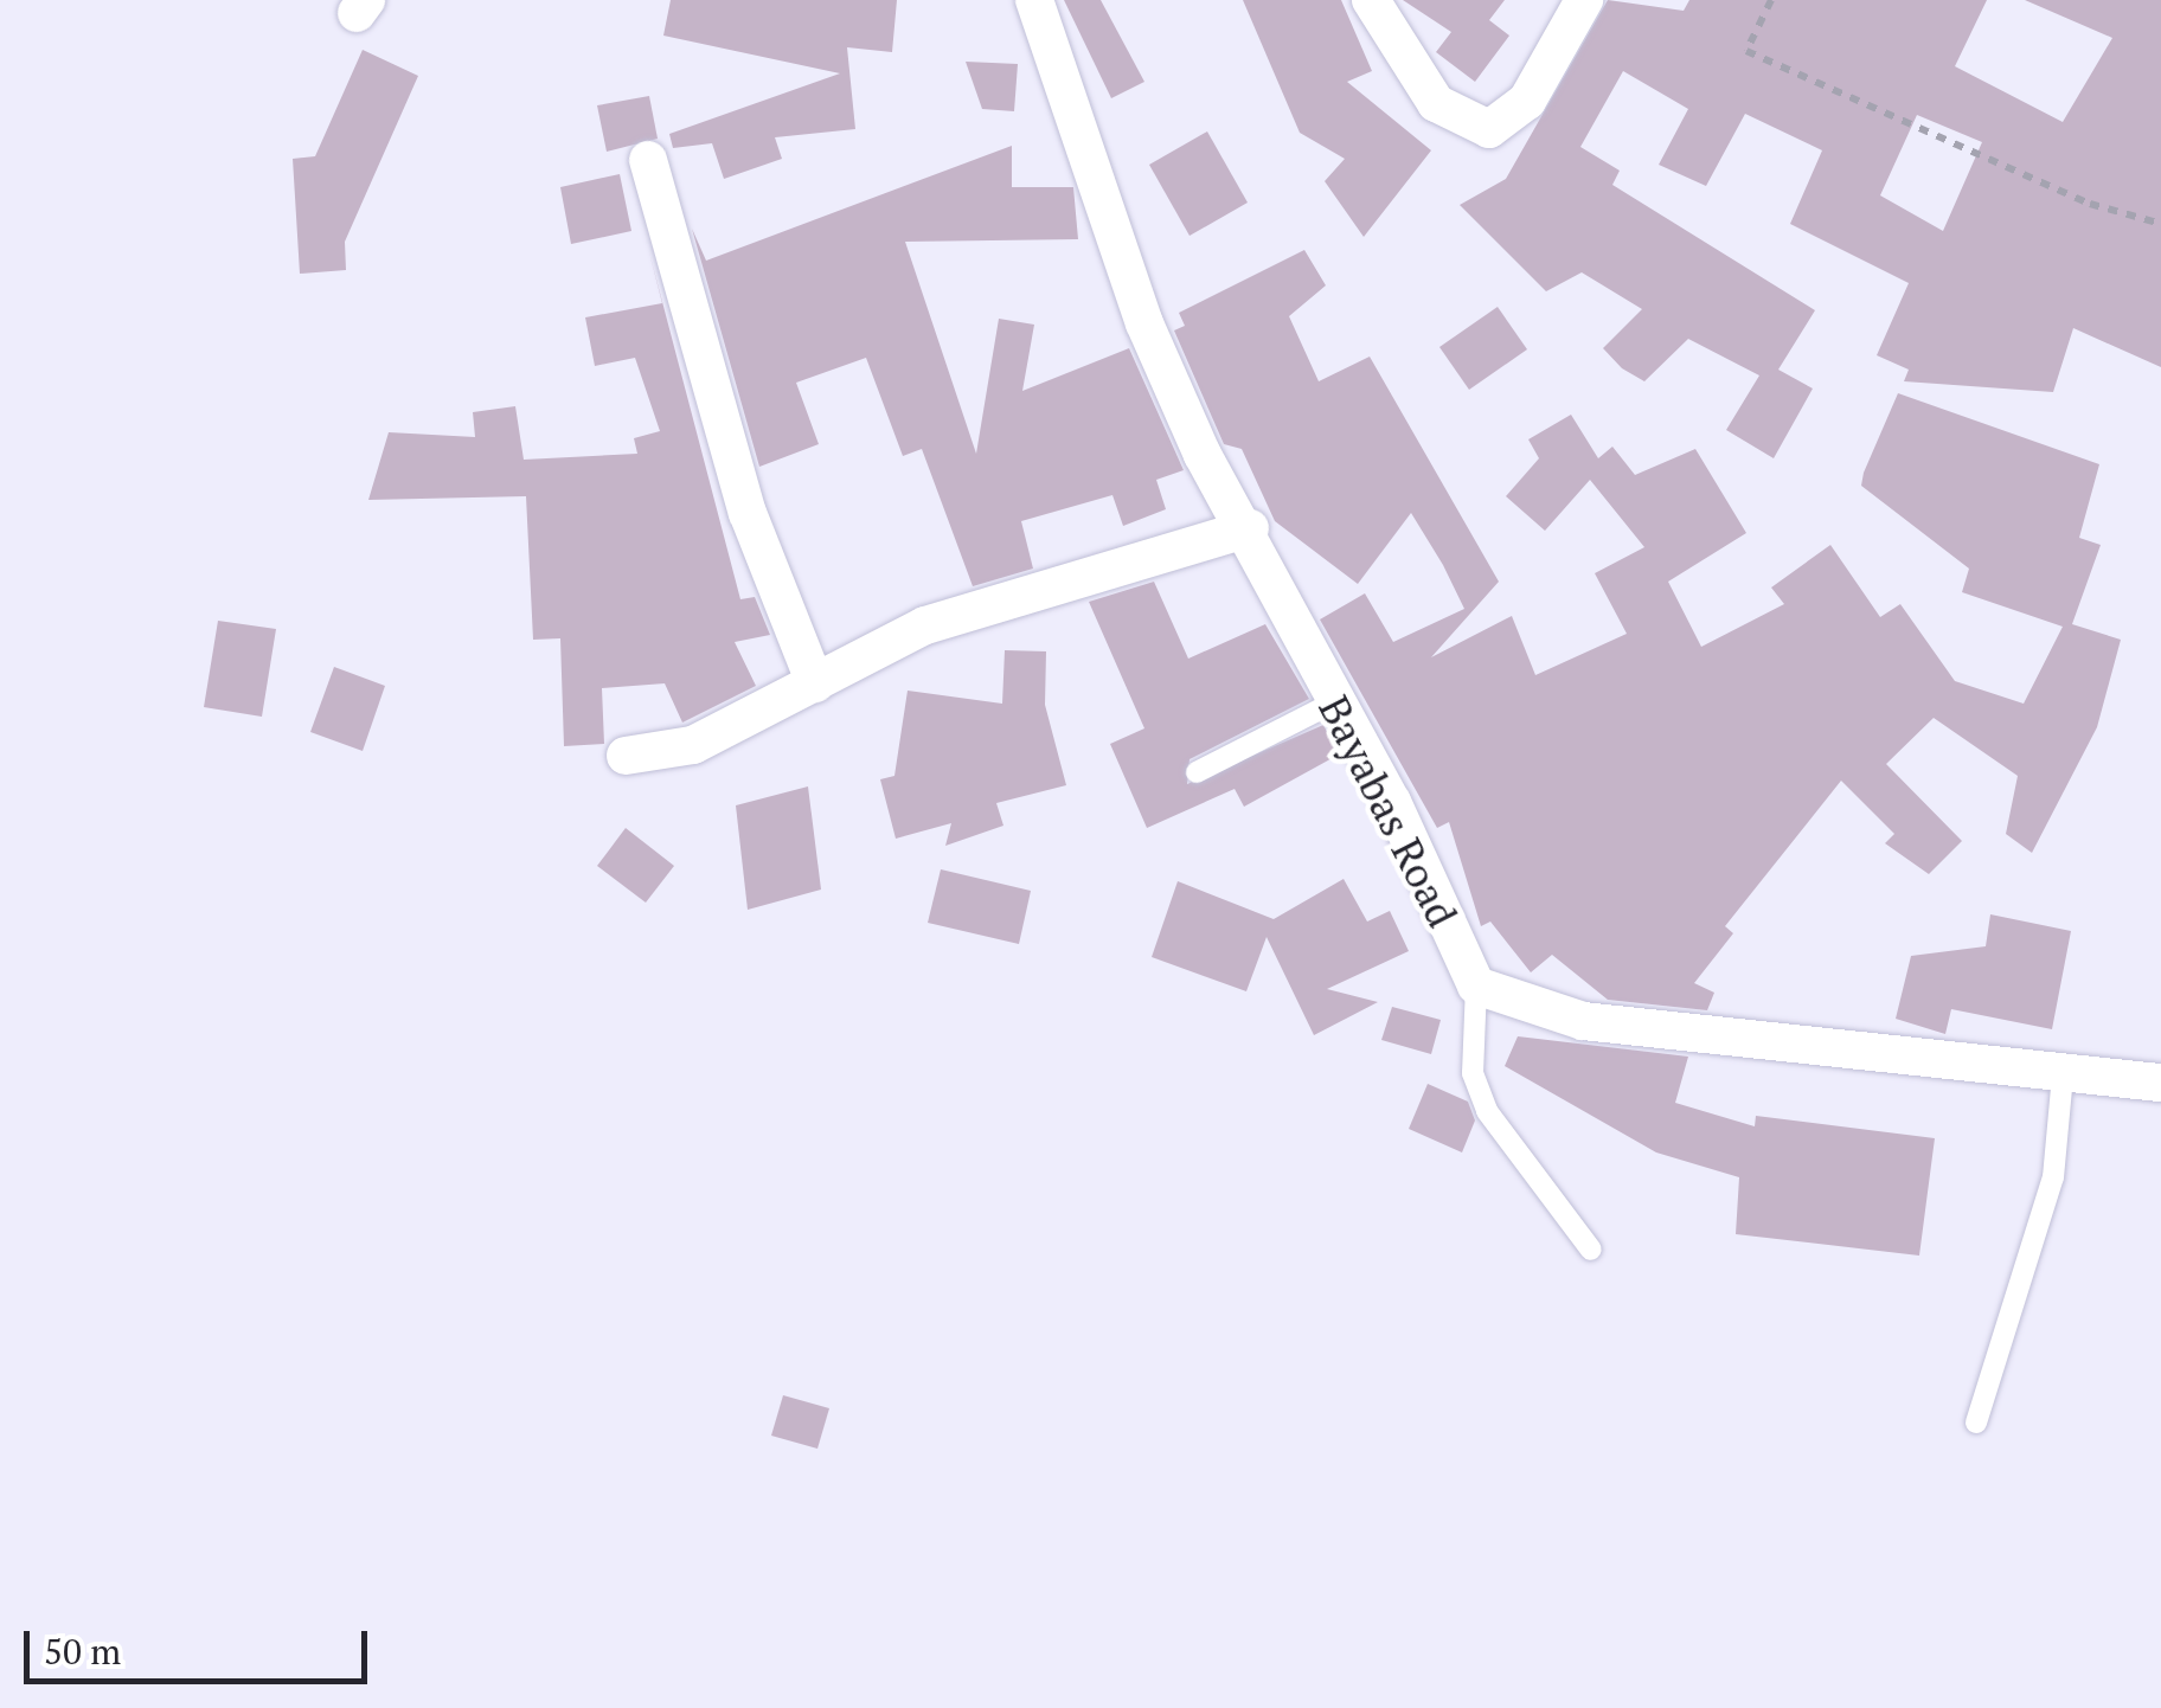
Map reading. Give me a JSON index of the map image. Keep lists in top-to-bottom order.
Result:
{
  "streets": {
    "street": ["Bayabas Road"]
  },
  "scale_bar": "50 m"
}
